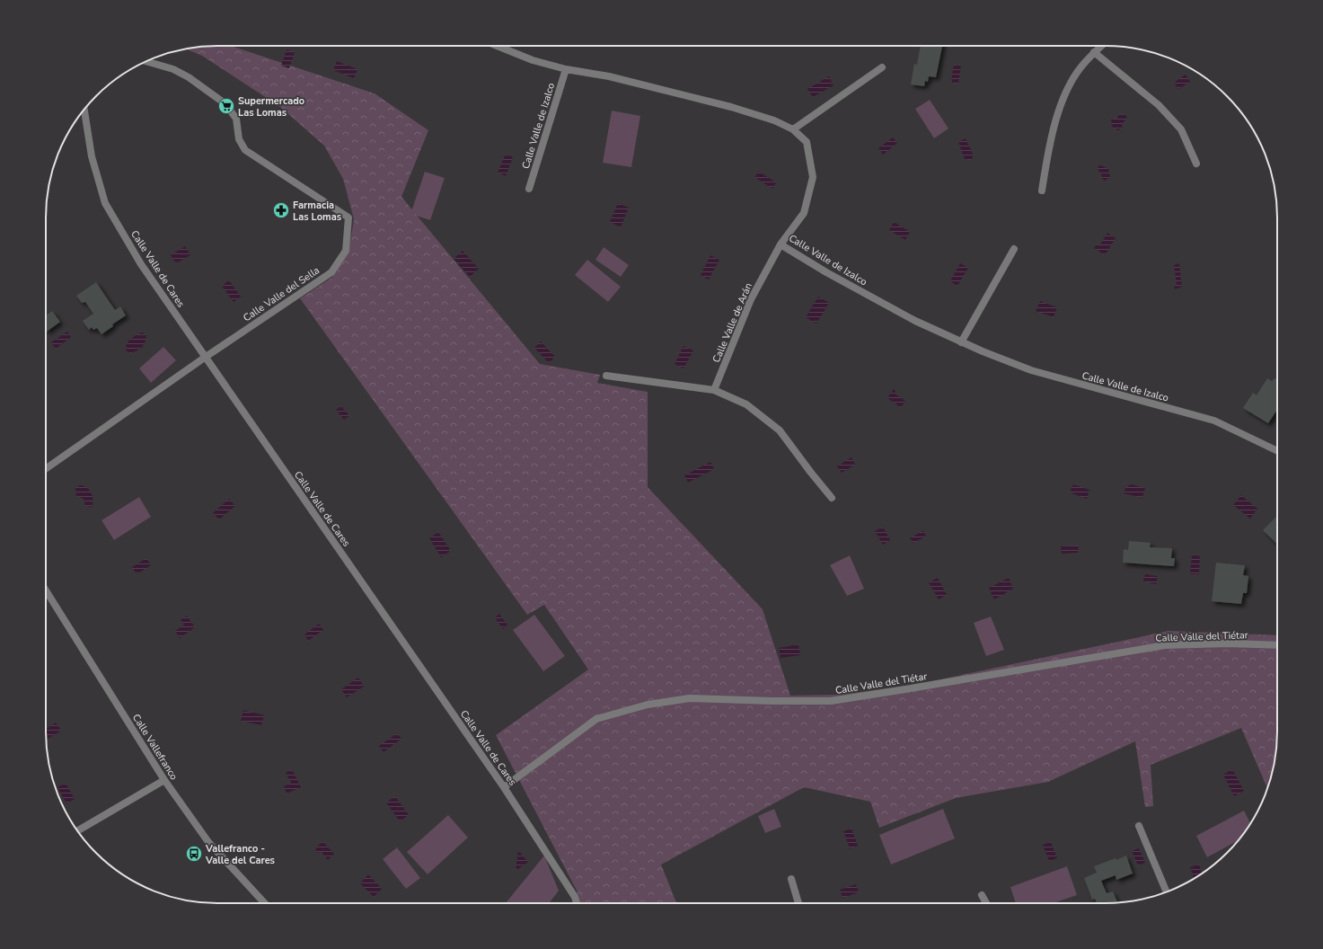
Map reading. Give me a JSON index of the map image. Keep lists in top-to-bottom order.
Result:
{
  "streets": {
    "street": [
      "Calle Valle de Izalco",
      "Calle Valle de Cares",
      "Calle Valle del Sella",
      "Calle Valle de Arán",
      "Calle Valle del Tiétar",
      "Calle Vallefranco"
    ]
  },
  "crossings": [
    ["Calle Valle de Izalco", "Calle Valle de Arán"],
    ["Calle Valle de Cares", "Calle Valle del Sella"],
    ["Calle Valle de Cares", "Calle Valle del Tiétar"]
  ],
  "places": {
    "supermarket": ["Supermercado Las Lomas"],
    "pharmacy": ["Farmacia Las Lomas"],
    "bus stop": ["Vallefranco - Valle del Cares"]
  }
}
